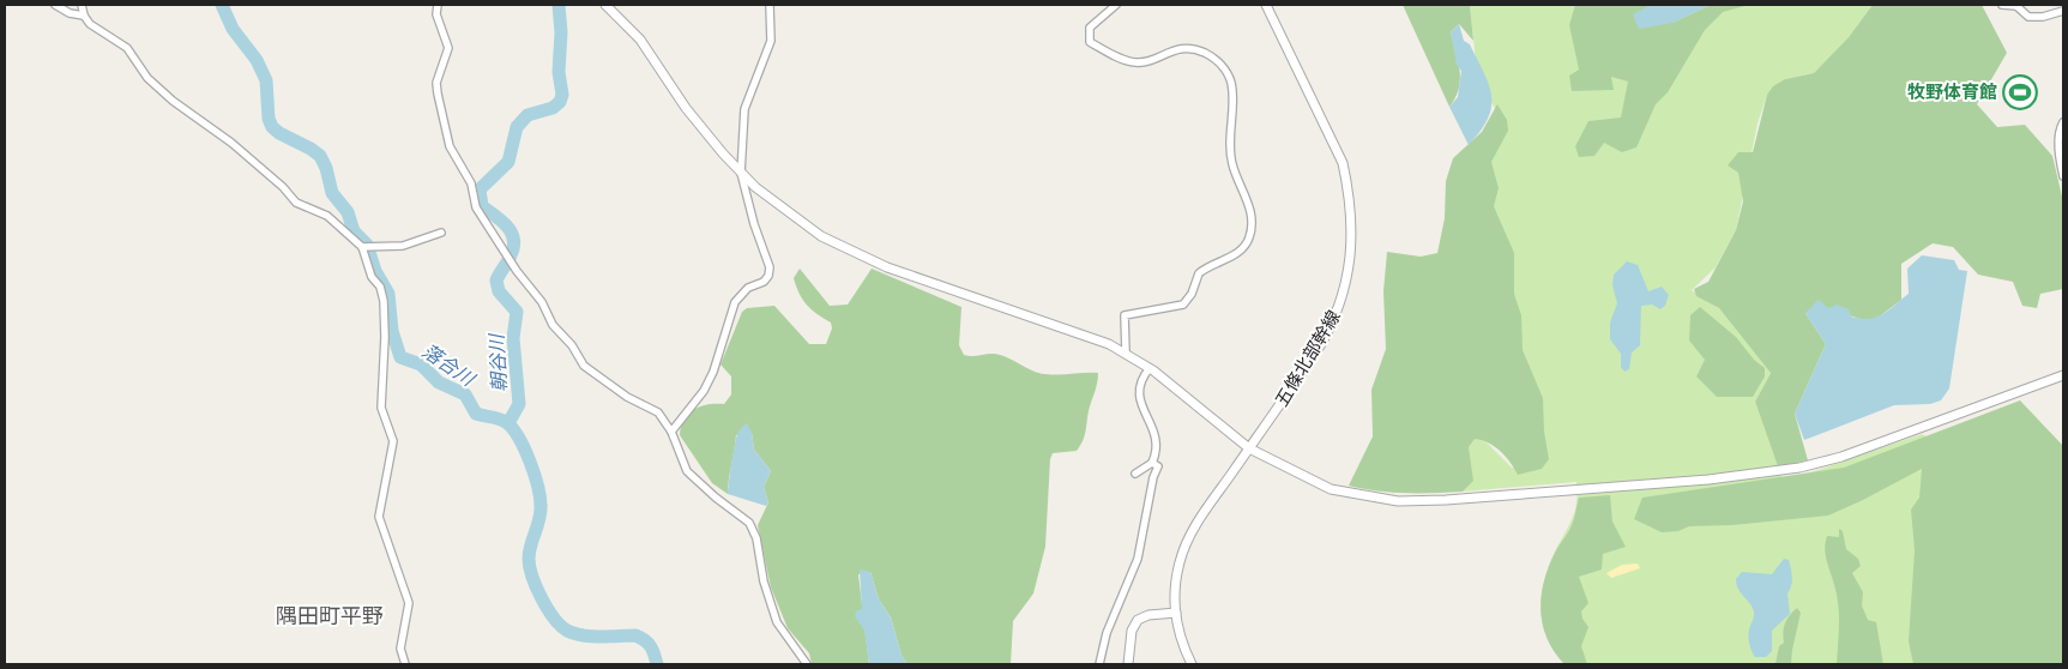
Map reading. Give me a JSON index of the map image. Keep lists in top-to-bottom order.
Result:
{
  "streets": {
    "street": ["五條北部幹線"]
  },
  "districts": ["隅田町平野"],
  "water": ["朝谷川", "落合川"],
  "places": {
    "sports": ["牧野体育館"]
  }
}
